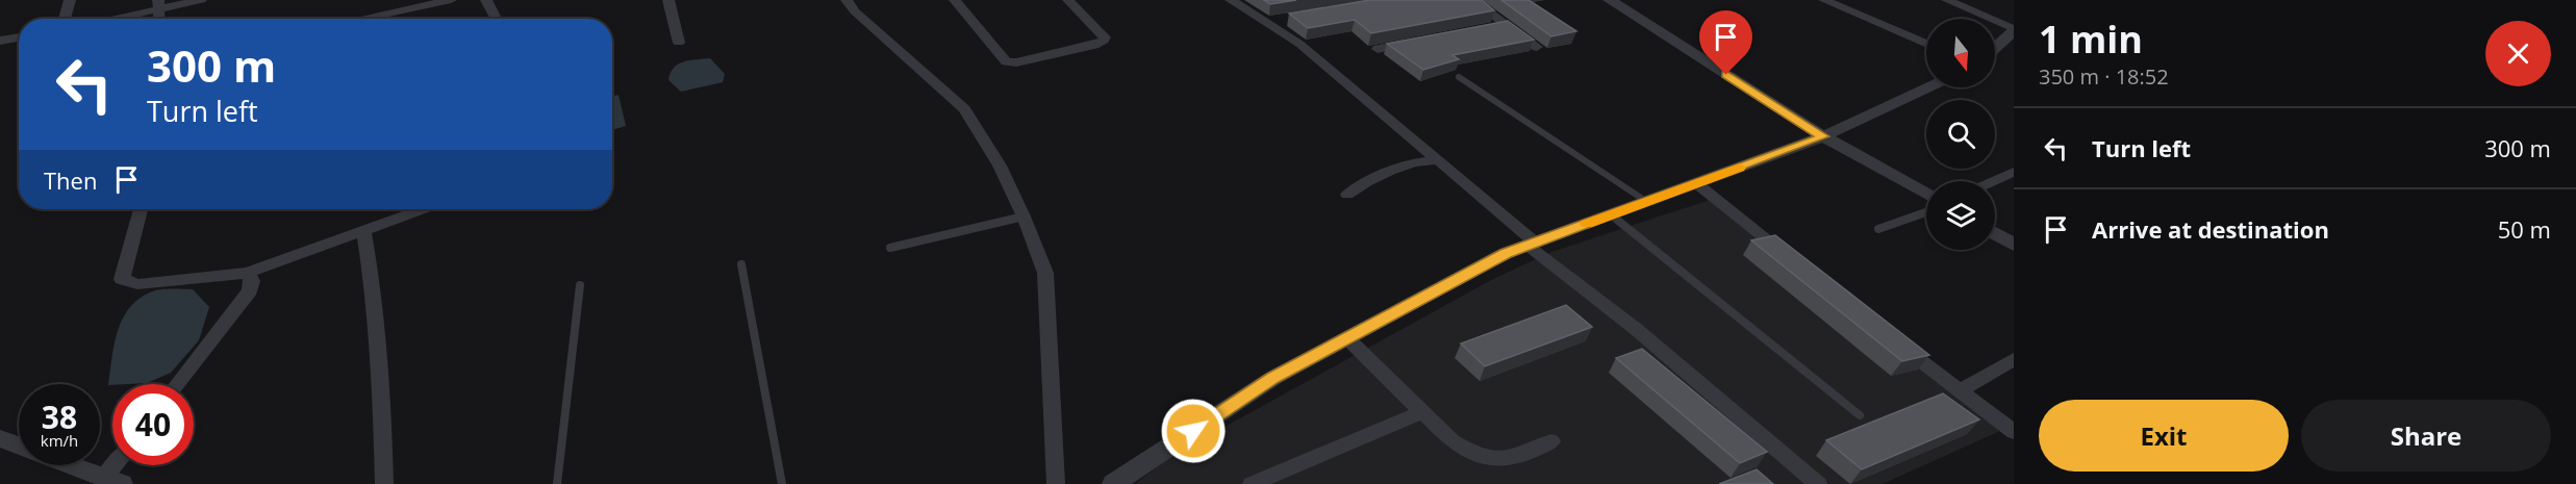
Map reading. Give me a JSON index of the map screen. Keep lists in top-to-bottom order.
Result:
{
  "north": "bottom",
  "page": {
    "heading": ["1 min", "350 m · 18:52"],
    "turn": ["300 m", "Turn left"],
    "list": [
      {
        "name": "Turn left",
        "value": "300 m"
      },
      {
        "name": "Arrive at destination",
        "value": "50 m"
      }
    ],
    "then": "Then",
    "speed": "38 km/h",
    "limit": "40",
    "buttons": ["Exit", "Share"]
  }
}
